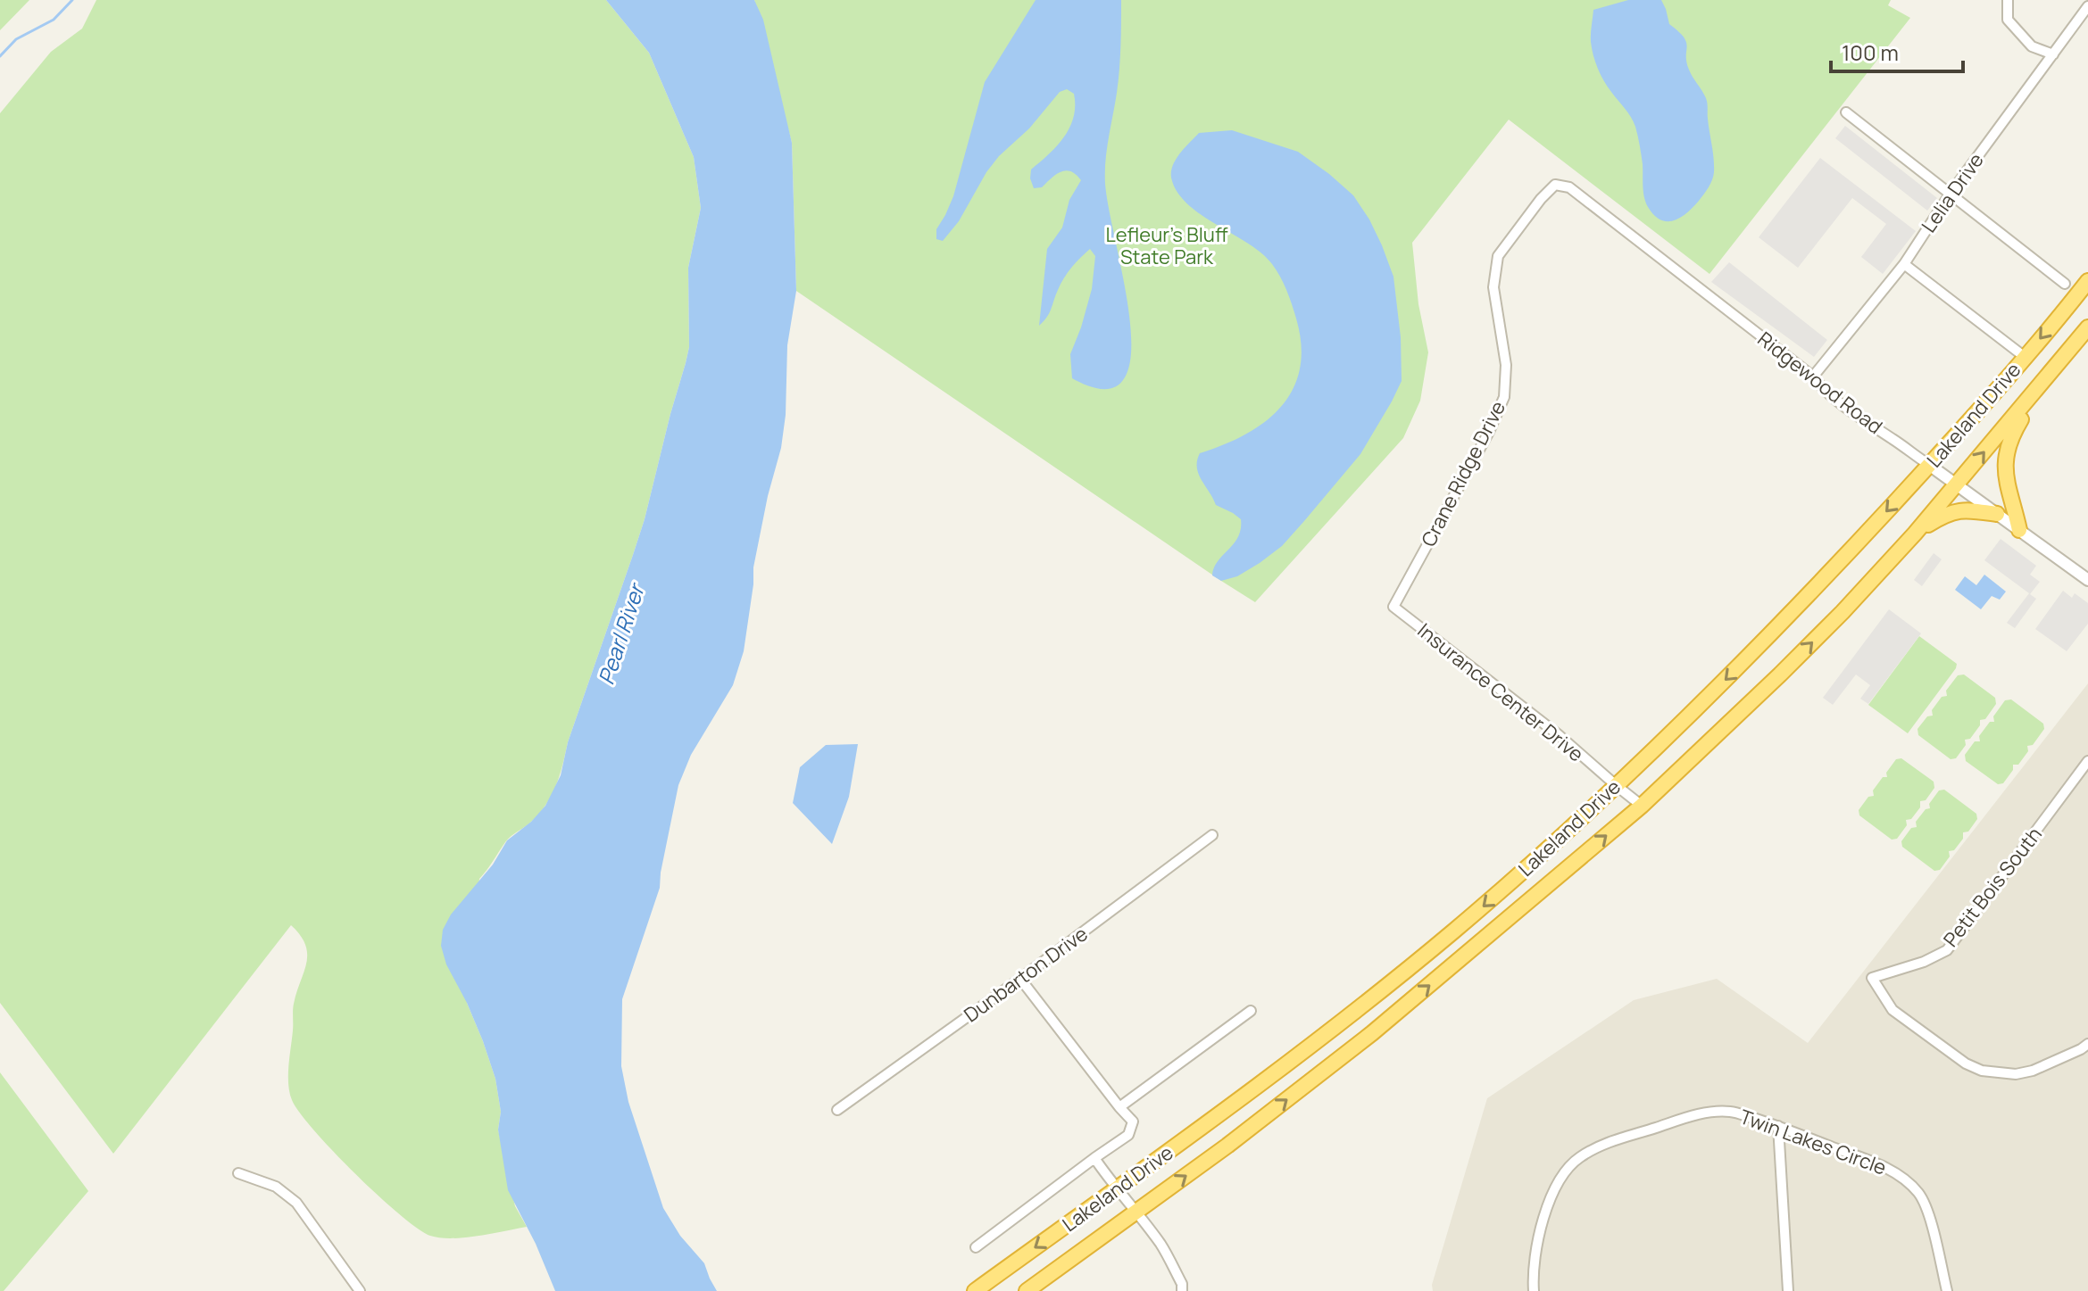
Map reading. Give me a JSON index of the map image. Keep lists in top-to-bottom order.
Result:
{
  "streets": {
    "highway": ["Lakeland Drive"],
    "street": [
      "Lelia Drive",
      "Ridgewood Road",
      "Crane Ridge Drive",
      "Insurance Center Drive",
      "Petit Bois South",
      "Dunbarton Drive",
      "Twin Lakes Circle"
    ]
  },
  "crossings": [
    ["Lelia Drive", "Ridgewood Road"],
    ["Ridgewood Road", "Lakeland Drive"],
    ["Ridgewood Road", "Crane Ridge Drive"],
    ["Lakeland Drive", "Insurance Center Drive"],
    ["Crane Ridge Drive", "Insurance Center Drive"]
  ],
  "water": ["Pearl River"],
  "parks": ["Lefleur's Bluff State Park"],
  "scale_bar": "100 m"
}
